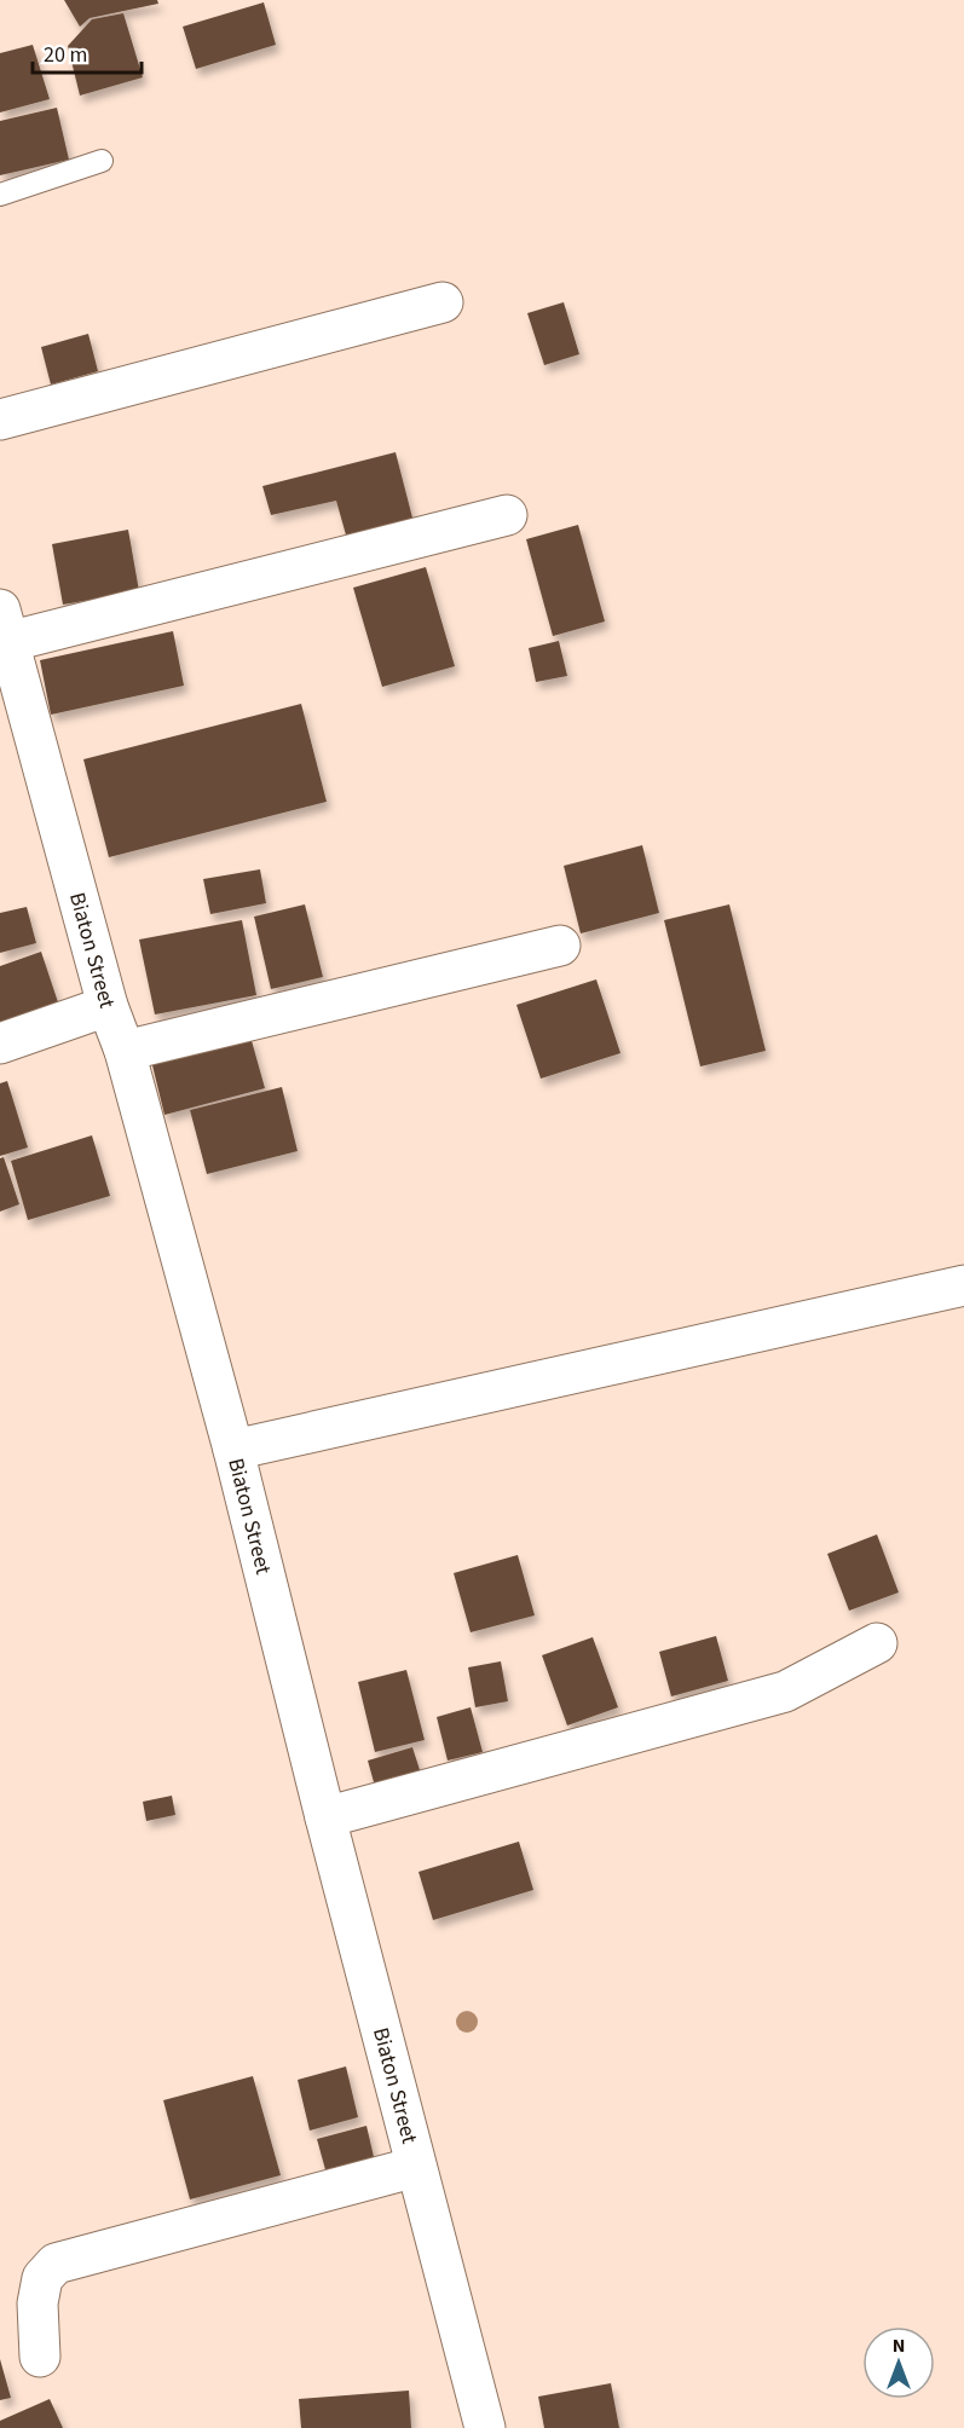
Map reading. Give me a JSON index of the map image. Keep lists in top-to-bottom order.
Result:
{
  "streets": {
    "street": ["Biaton Street"]
  },
  "scale_bar": "20 m",
  "north": "top"
}
